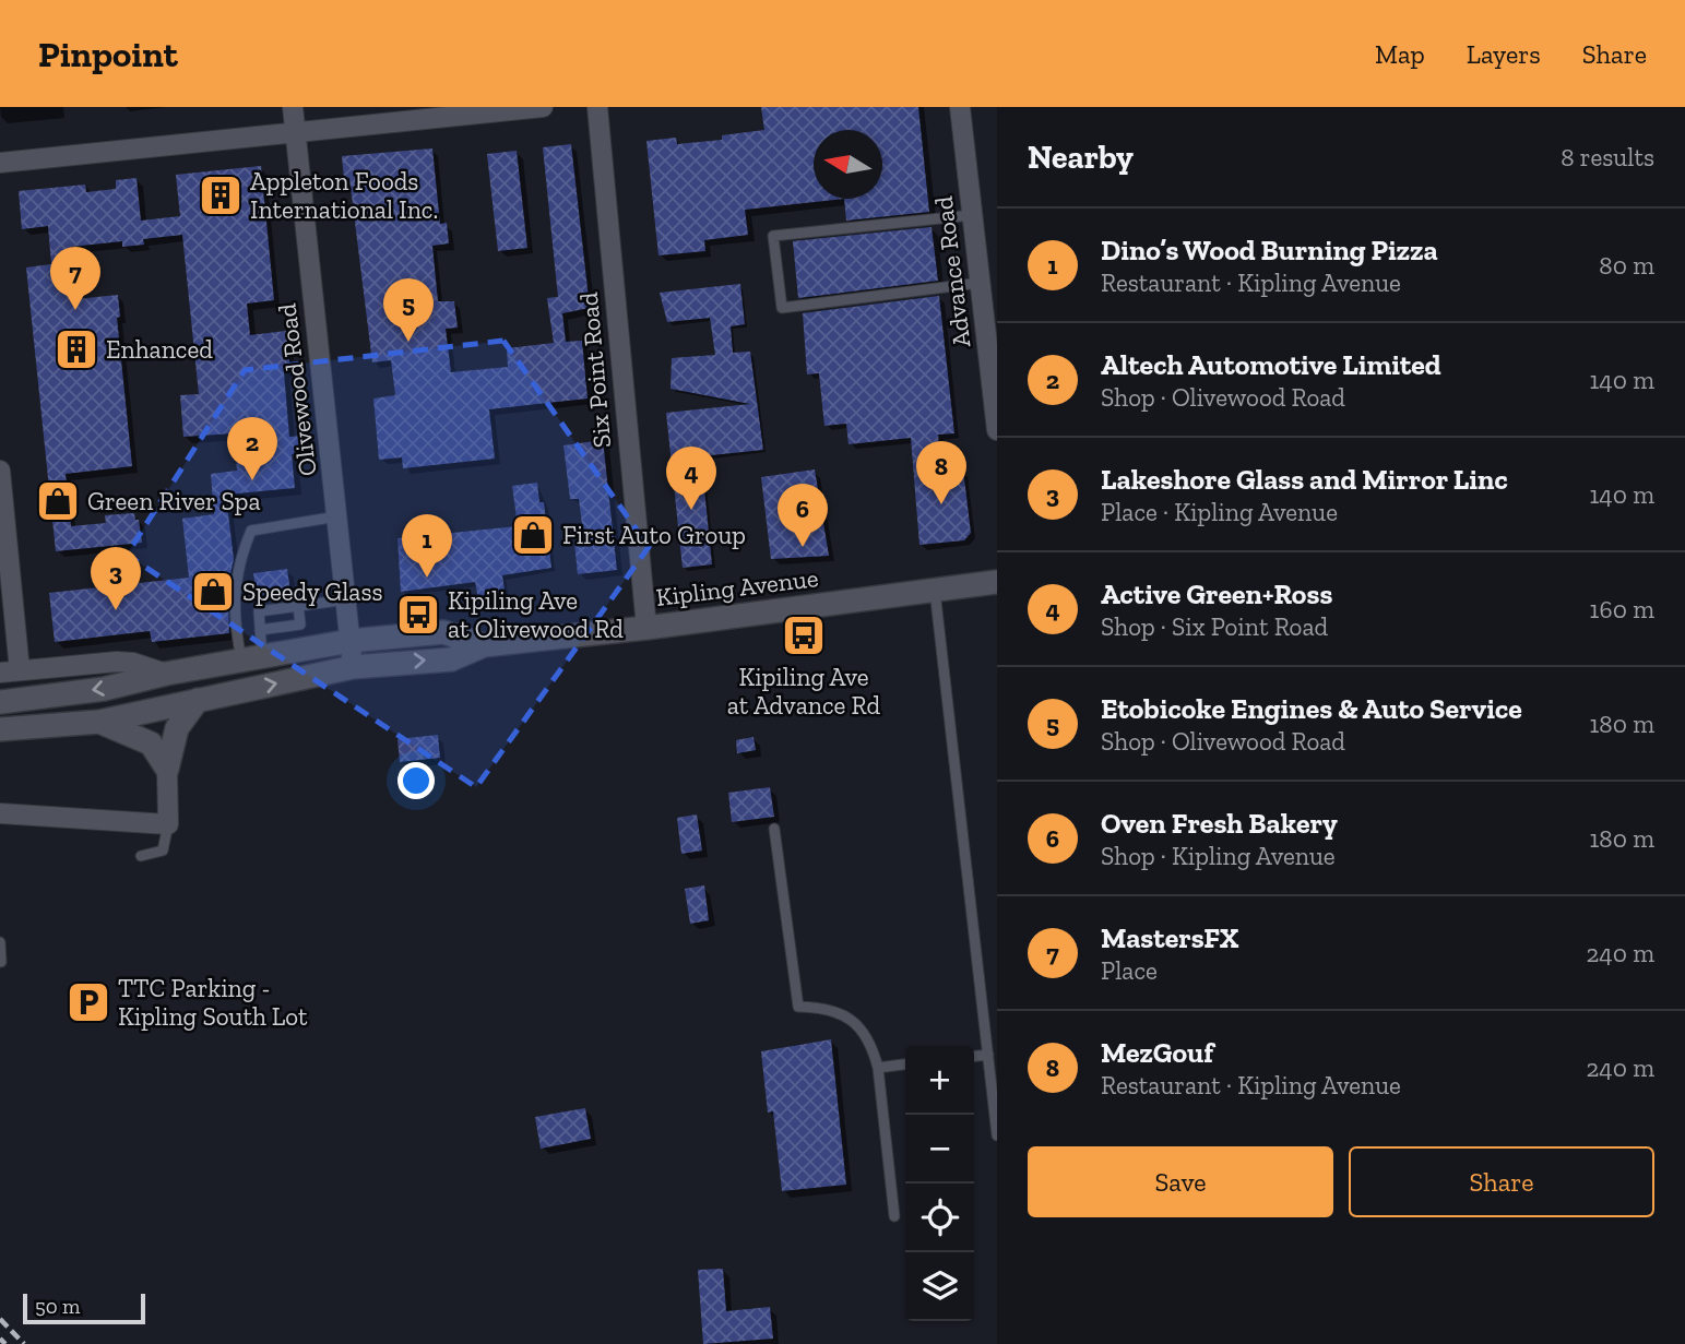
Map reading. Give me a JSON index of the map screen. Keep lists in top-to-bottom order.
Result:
{
  "streets": {
    "main road": ["Kipling Avenue"],
    "street": ["Advance Road", "Six Point Road", "Olivewood Road"]
  },
  "crossings": [
    ["Six Point Road", "Kipling Avenue"],
    ["Olivewood Road", "Kipling Avenue"]
  ],
  "places": {
    "building": ["Appleton Foods International Inc.", "Enhanced"],
    "shop": ["Green River Spa", "First Auto Group", "Speedy Glass"],
    "bus stop": ["Kipiling Ave at Olivewood Rd", "Kipiling Ave at Advance Rd"],
    "parking": ["TTC Parking - Kipling South Lot"]
  },
  "scale_bar": "50 m",
  "north": "left",
  "page": {
    "header": "Pinpoint",
    "nav": ["Map", "Layers", "Share"],
    "heading": ["Nearby", "8 results"],
    "list": [
      {
        "mark": "1",
        "name": "Dino’s Wood Burning Pizza",
        "note": "Restaurant · Kipling Avenue",
        "value": "80 m"
      },
      {
        "mark": "2",
        "name": "Altech Automotive Limited",
        "note": "Shop · Olivewood Road",
        "value": "140 m"
      },
      {
        "mark": "3",
        "name": "Lakeshore Glass and Mirror Linc",
        "note": "Place · Kipling Avenue",
        "value": "140 m"
      },
      {
        "mark": "4",
        "name": "Active Green+Ross",
        "note": "Shop · Six Point Road",
        "value": "160 m"
      },
      {
        "mark": "5",
        "name": "Etobicoke Engines & Auto Service",
        "note": "Shop · Olivewood Road",
        "value": "180 m"
      },
      {
        "mark": "6",
        "name": "Oven Fresh Bakery",
        "note": "Shop · Kipling Avenue",
        "value": "180 m"
      },
      {
        "mark": "7",
        "name": "MastersFX",
        "note": "Place",
        "value": "240 m"
      },
      {
        "mark": "8",
        "name": "MezGouf",
        "note": "Restaurant · Kipling Avenue",
        "value": "240 m"
      }
    ],
    "pins": [
      "7",
      "5",
      "2",
      "8",
      "4",
      "6",
      "1",
      "3"
    ],
    "map_buttons": ["+", "−"],
    "buttons": ["Save", "Share"],
    "scale": "50 m"
  }
}
